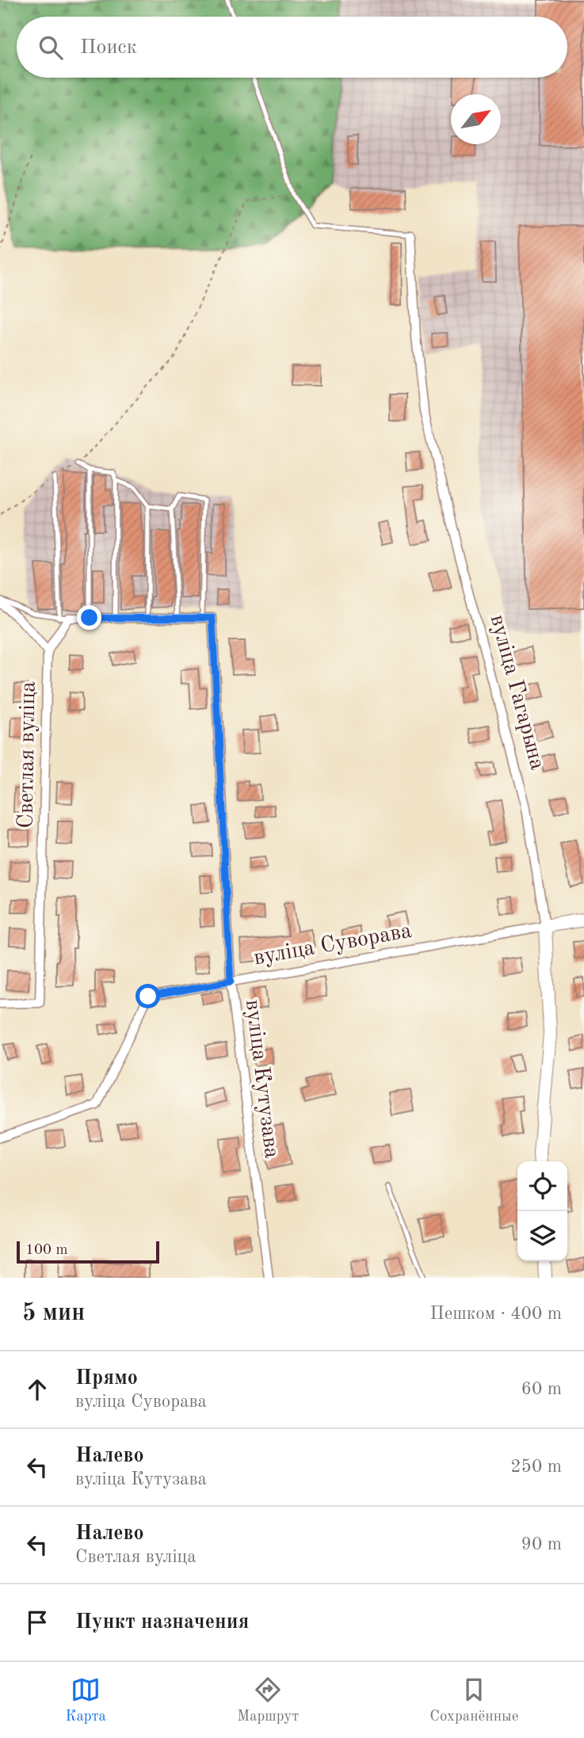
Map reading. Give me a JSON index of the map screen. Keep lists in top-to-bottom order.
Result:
{
  "streets": {
    "street": [
      "вуліца Гагарына",
      "Светлая вуліца",
      "вуліца Суворава",
      "вуліца Кутузава"
    ]
  },
  "crossings": [
    ["вуліца Гагарына", "вуліца Суворава"],
    ["вуліца Суворава", "вуліца Кутузава"]
  ],
  "scale_bar": "100 m",
  "north": "top right",
  "page": {
    "search": "Поиск",
    "scale": "100 m",
    "heading": ["5 мин", "Пешком · 400 m"],
    "list": [
      ["Прямо", "вуліца Суворава", "60 m"],
      ["Налево", "вуліца Кутузава", "250 m"],
      ["Налево", "Светлая вуліца", "90 m"],
      "Пункт назначения"
    ],
    "nav": ["Карта", "Маршрут", "Сохранённые"]
  }
}
